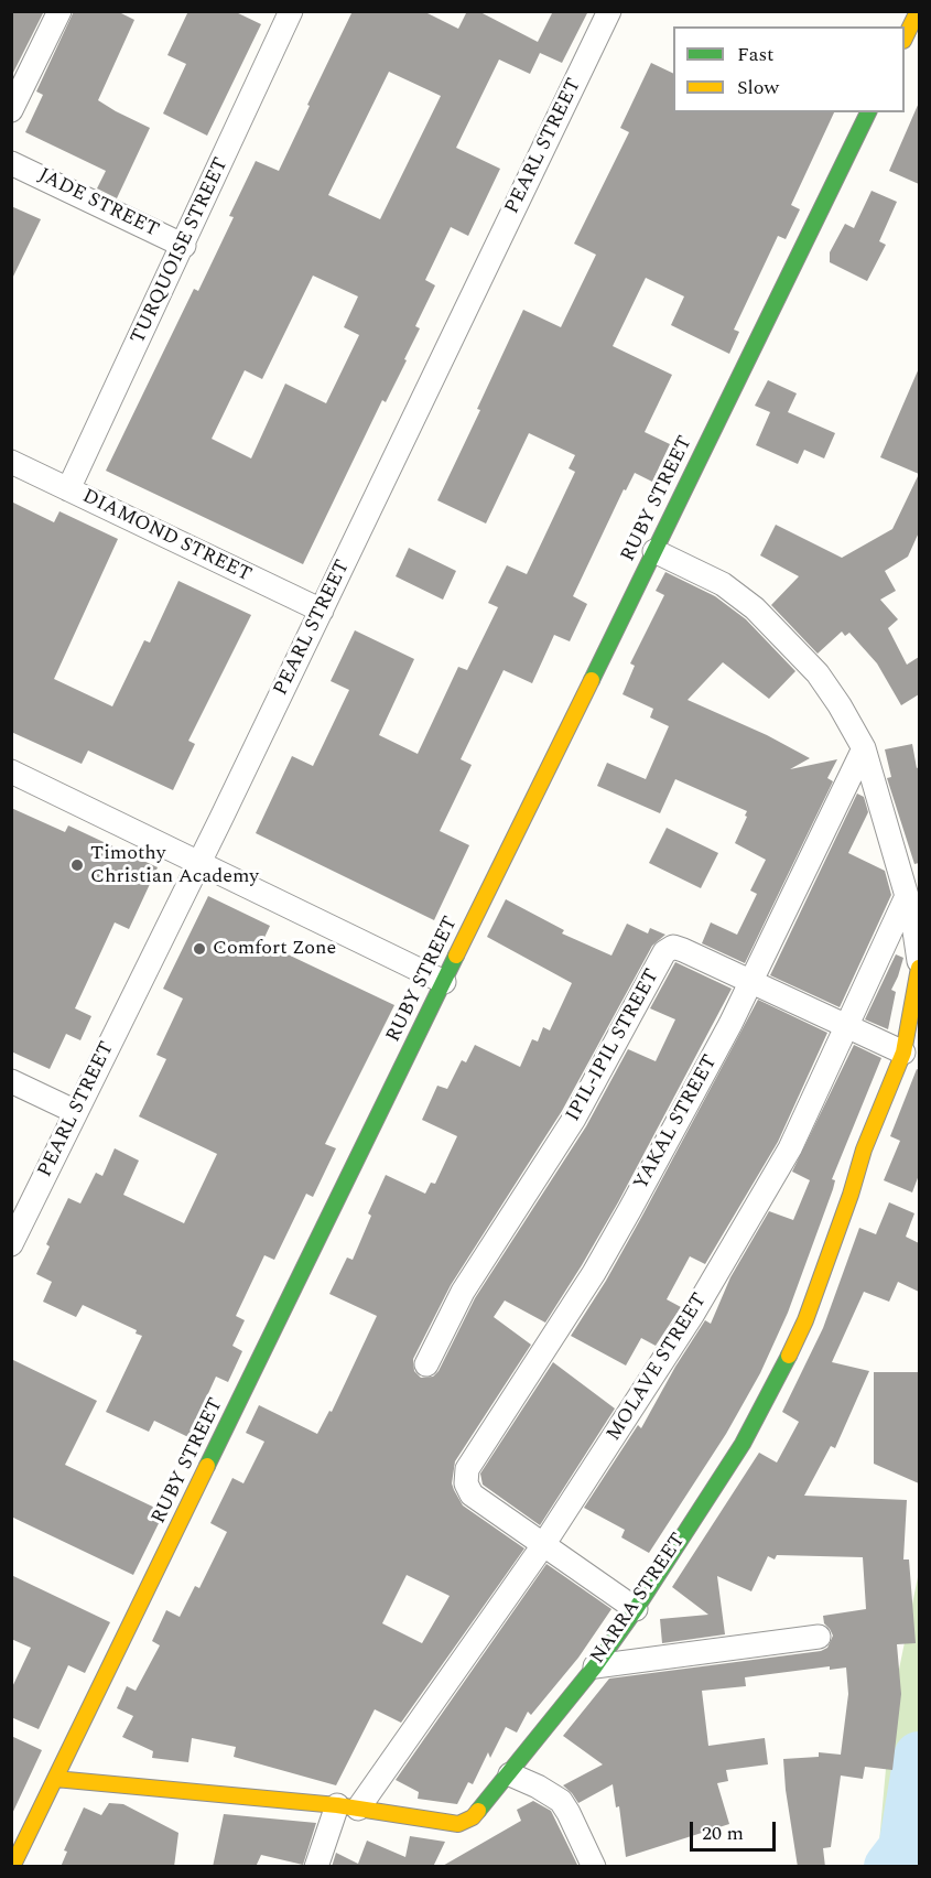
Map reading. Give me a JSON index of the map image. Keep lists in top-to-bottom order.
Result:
{
  "streets": {
    "street": [
      "PEARL STREET",
      "JADE STREET",
      "TURQUOISE STREET",
      "RUBY STREET",
      "DIAMOND STREET",
      "IPIL-IPIL STREET",
      "YAKAL STREET",
      "MOLAVE STREET",
      "NARRA STREET"
    ]
  },
  "crossings": [
    ["PEARL STREET", "DIAMOND STREET"],
    ["JADE STREET", "TURQUOISE STREET"],
    ["TURQUOISE STREET", "DIAMOND STREET"],
    ["RUBY STREET", "NARRA STREET"],
    ["IPIL-IPIL STREET", "YAKAL STREET"],
    ["IPIL-IPIL STREET", "MOLAVE STREET"],
    ["IPIL-IPIL STREET", "NARRA STREET"],
    ["YAKAL STREET", "MOLAVE STREET"],
    ["MOLAVE STREET", "NARRA STREET"]
  ],
  "places": ["Timothy Christian Academy", "Comfort Zone"],
  "legend": ["Fast", "Slow"],
  "scale_bar": "20 m"
}
